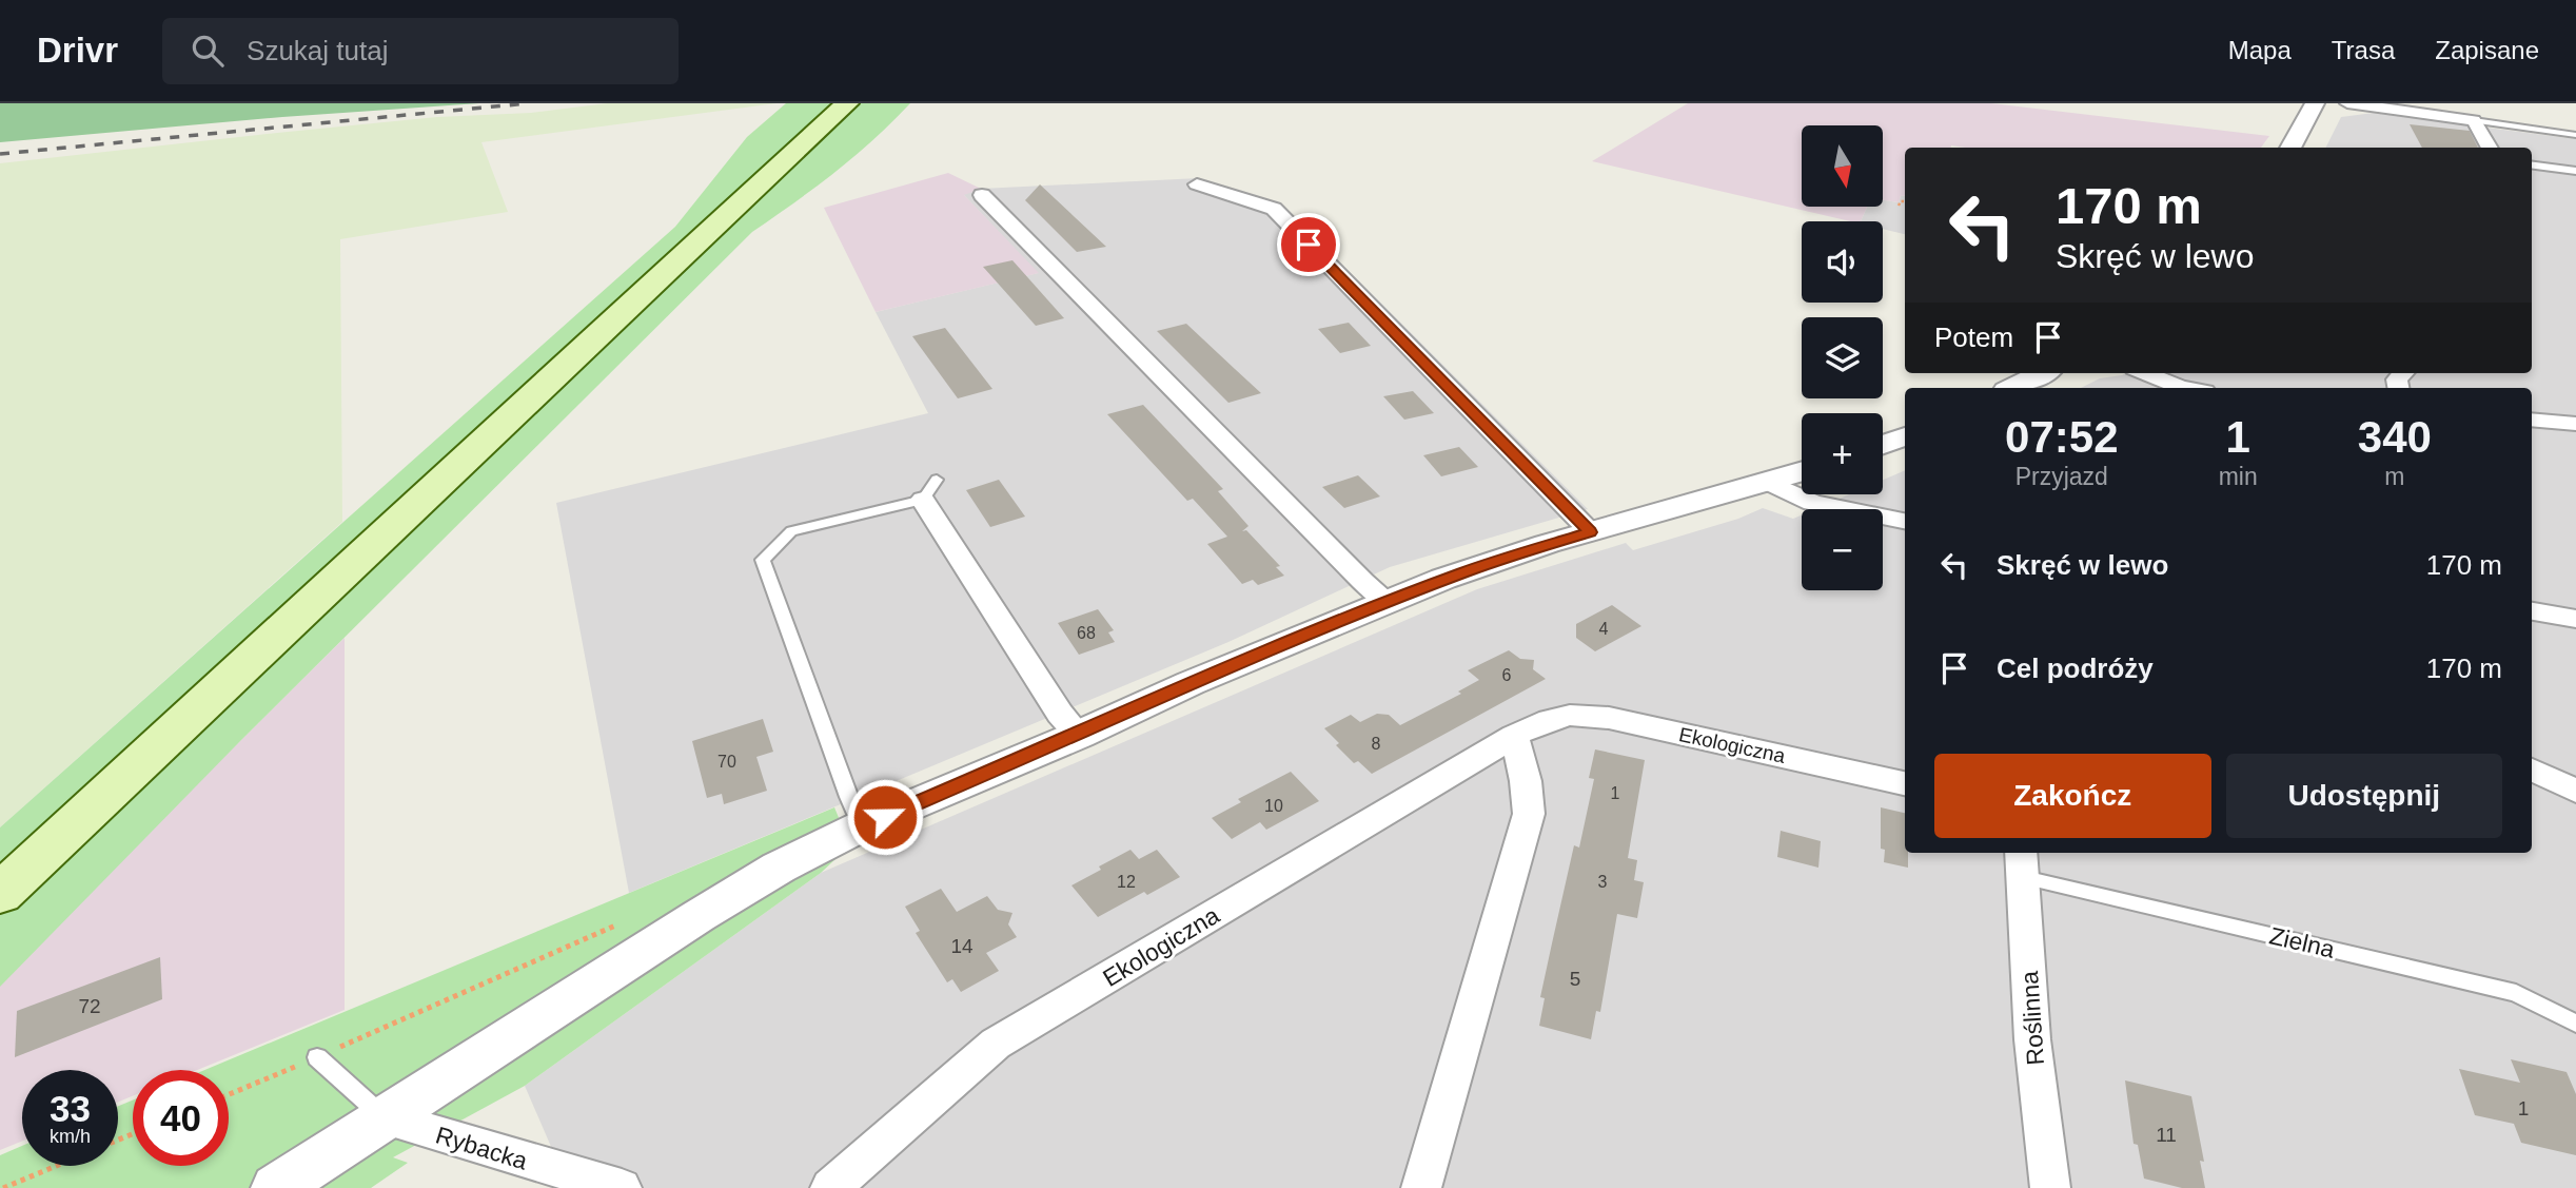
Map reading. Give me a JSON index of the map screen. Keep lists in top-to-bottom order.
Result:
{
  "streets": {
    "street": ["Ekologiczna", "Roślinna", "Rybacka"],
    "lane": ["Zielna"]
  },
  "crossings": [
    ["Zielna", "Roślinna"]
  ],
  "house_numbers": [
    "4",
    "68",
    "6",
    "8",
    "70",
    "1",
    "10",
    "12",
    "3",
    "14",
    "5",
    "72",
    "1",
    "11"
  ],
  "north": "bottom",
  "page": {
    "header": "Drivr",
    "search": "Szukaj tutaj",
    "nav": ["Mapa", "Trasa", "Zapisane"],
    "map_buttons": ["+", "−"],
    "turn": ["170 m", "Skręć w lewo"],
    "then": "Potem",
    "eta": [
      "07:52",
      "Przyjazd",
      "1",
      "min",
      "340",
      "m"
    ],
    "list": [
      {
        "name": "Skręć w lewo",
        "value": "170 m"
      },
      {
        "name": "Cel podróży",
        "value": "170 m"
      }
    ],
    "buttons": ["Zakończ", "Udostępnij"],
    "speed": "33 km/h",
    "limit": "40"
  }
}
